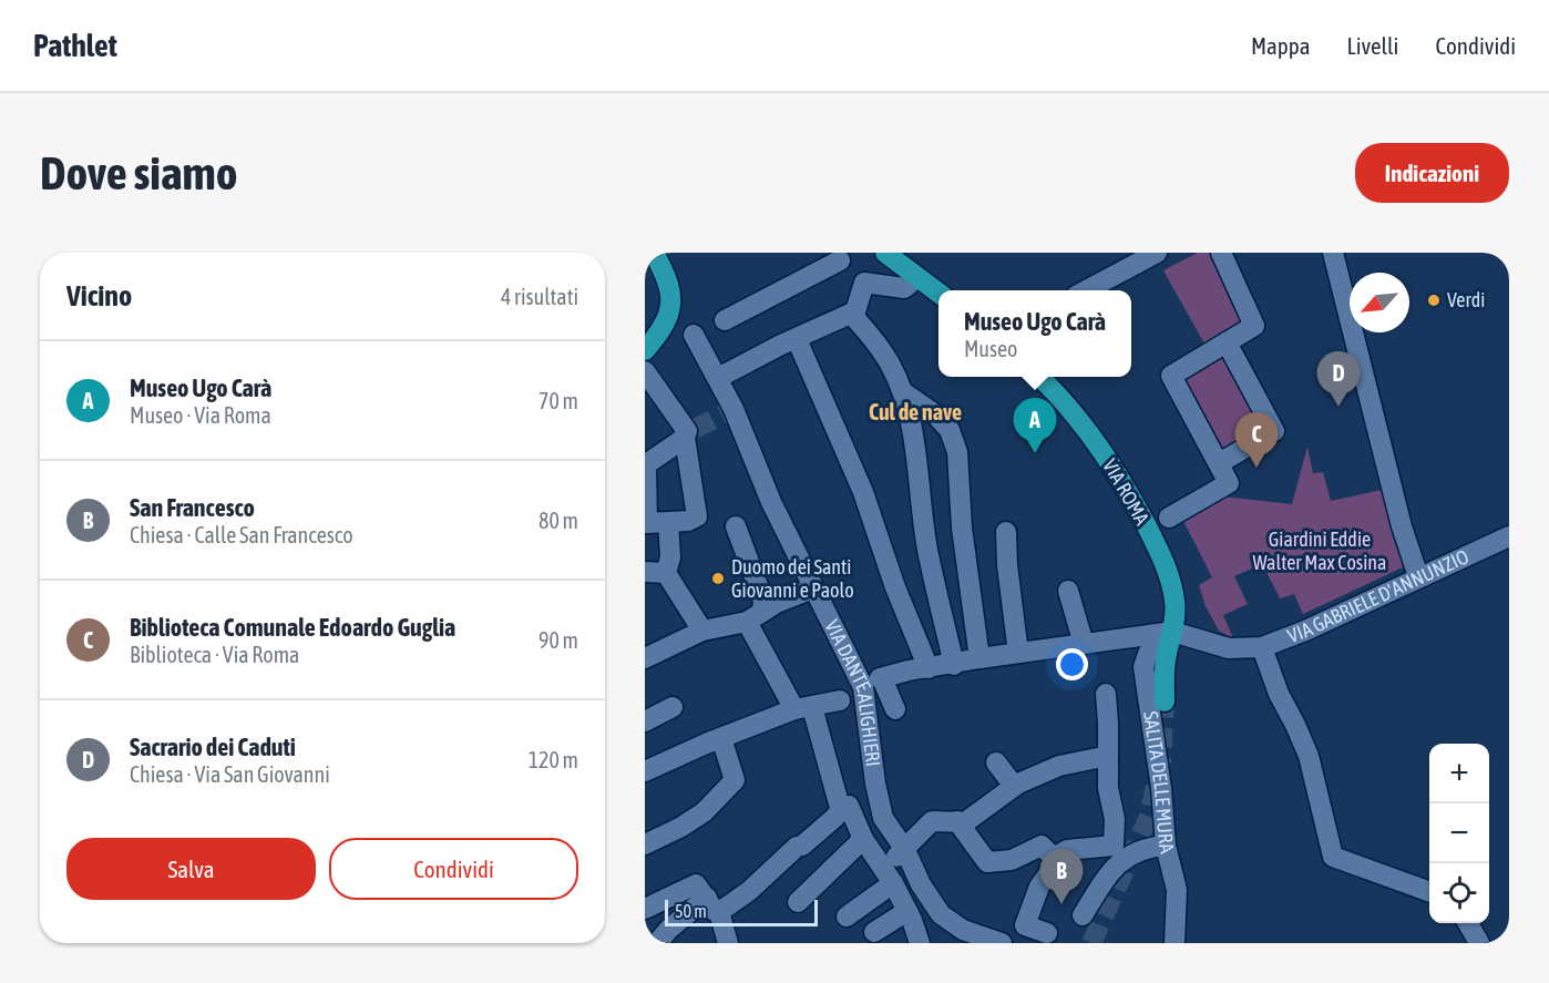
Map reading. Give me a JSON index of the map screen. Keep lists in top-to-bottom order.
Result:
{
  "streets": {
    "main road": ["VIA ROMA"],
    "street": ["VIA GABRIELE D'ANNUNZIO", "VIA DANTE ALIGHIERI", "SALITA DELLE MURA"]
  },
  "crossings": [
    ["VIA ROMA", "SALITA DELLE MURA"]
  ],
  "districts": ["Cul de nave"],
  "parks": ["Giardini Eddie Walter Max Cosina"],
  "places": ["Verdi", "Duomo dei Santi Giovanni e Paolo"],
  "scale_bar": "50 m",
  "north": "bottom left",
  "page": {
    "header": "Pathlet",
    "nav": ["Mappa", "Livelli", "Condividi"],
    "buttons": [
      "Indicazioni",
      ["Salva", "Condividi"]
    ],
    "title": "Dove siamo",
    "heading": ["Vicino", "4 risultati"],
    "popup": ["Museo Ugo Carà", "Museo"],
    "list": [
      {
        "mark": "A",
        "name": "Museo Ugo Carà",
        "note": "Museo · Via Roma",
        "value": "70 m"
      },
      {
        "mark": "B",
        "name": "San Francesco",
        "note": "Chiesa · Calle San Francesco",
        "value": "80 m"
      },
      {
        "mark": "C",
        "name": "Biblioteca Comunale Edoardo Guglia",
        "note": "Biblioteca · Via Roma",
        "value": "90 m"
      },
      {
        "mark": "D",
        "name": "Sacrario dei Caduti",
        "note": "Chiesa · Via San Giovanni",
        "value": "120 m"
      }
    ],
    "pins": [
      "D",
      "A",
      "C",
      "B"
    ],
    "map_buttons": ["+", "−"],
    "scale": "50 m"
  }
}
